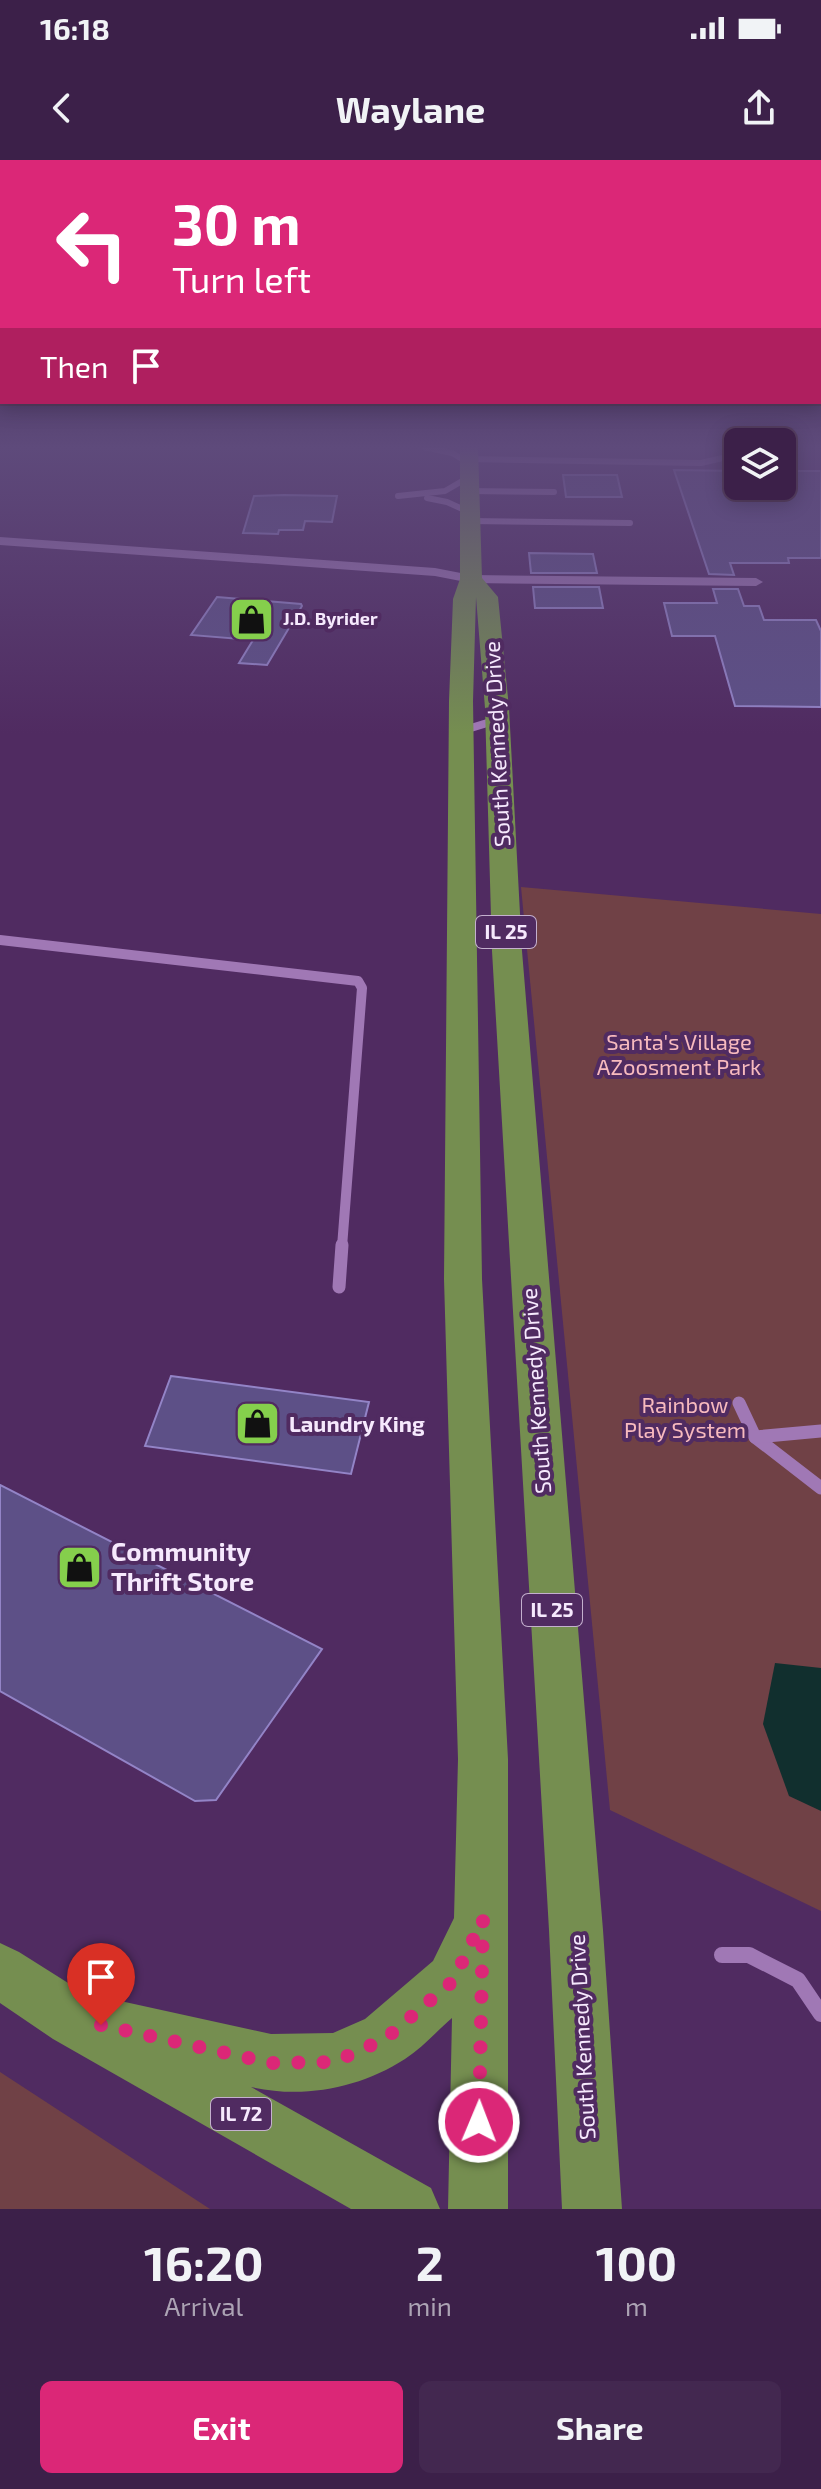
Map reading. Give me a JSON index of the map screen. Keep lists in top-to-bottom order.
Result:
{
  "streets": {
    "main road": ["South Kennedy Drive", "IL 25", "IL 72"]
  },
  "parks": ["Santa's Village AZoosment Park", "Rainbow Play System"],
  "places": {
    "shop": ["J.D. Byrider", "Laundry King", "Community Thrift Store"]
  },
  "page": {
    "status": "16:18",
    "header": "Waylane",
    "turn": ["30 m", "Turn left"],
    "then": "Then",
    "eta": [
      "16:20",
      "Arrival",
      "2",
      "min",
      "100",
      "m"
    ],
    "buttons": ["Exit", "Share"]
  }
}
